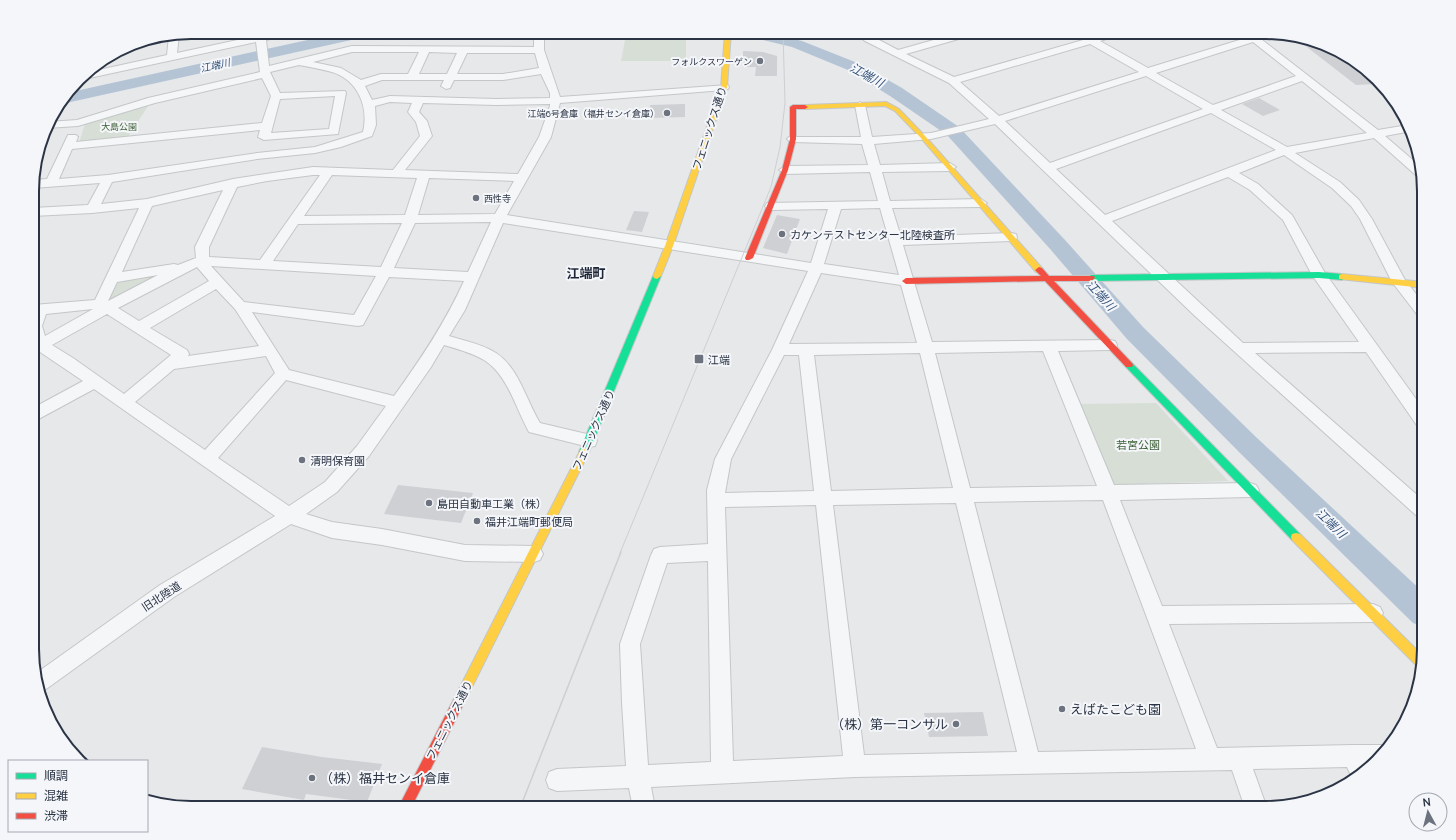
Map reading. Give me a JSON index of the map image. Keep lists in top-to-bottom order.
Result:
{
  "streets": {
    "street": ["フェニックス通り", "旧北陸道"]
  },
  "districts": ["江端町"],
  "water": ["江端川"],
  "parks": ["大島公園", "若宮公園"],
  "places": {
    "other": [
      "フォルクスワーゲン",
      "江端6号倉庫（福井センイ倉庫）",
      "西性寺",
      "カケンテストセンター北陸検査所",
      "清明保育園",
      "島田自動車工業（株）",
      "福井江端町郵便局",
      "えばたこども園",
      "（株）第一コンサル",
      "（株）福井センイ倉庫"
    ],
    "transit": ["江端"]
  },
  "legend": ["順調", "混雑", "渋滞"],
  "north": "top"
}
